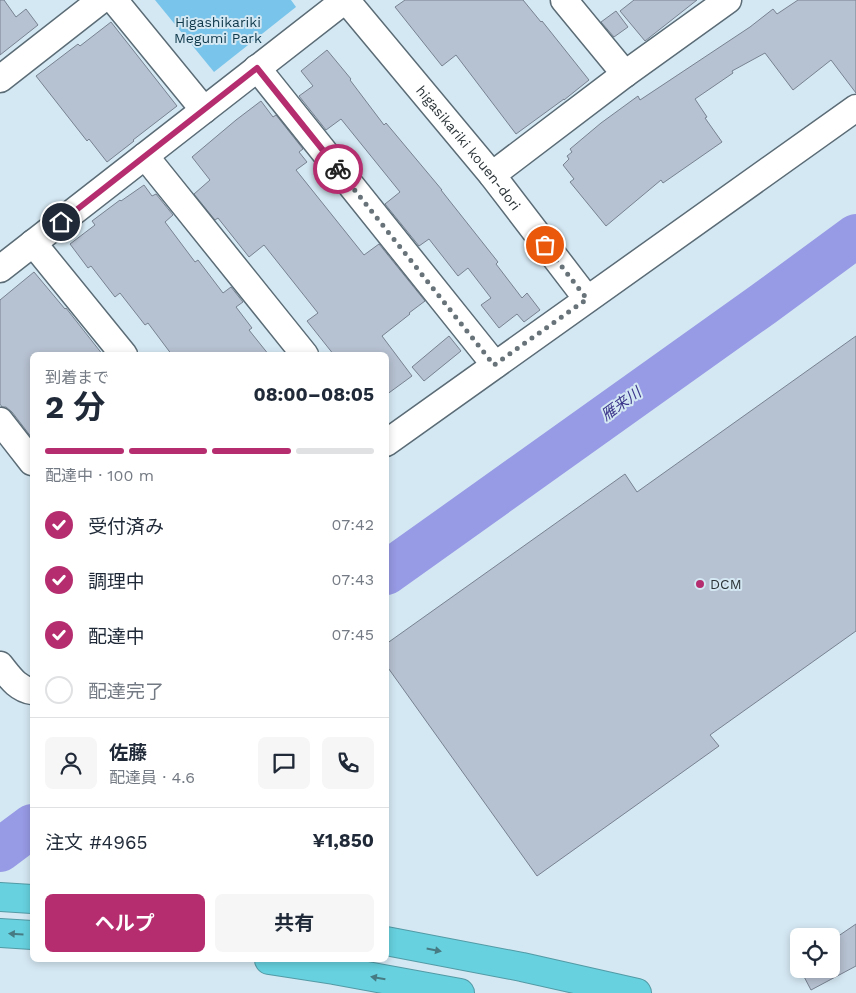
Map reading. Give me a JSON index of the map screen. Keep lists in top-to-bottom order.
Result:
{
  "streets": {
    "street": ["higasikariki kouen-dori"]
  },
  "water": ["雁来川"],
  "parks": ["Higashikariki Megumi Park"],
  "places": ["DCM"],
  "page": {
    "heading": ["2 分", "到着まで", "08:00–08:05"],
    "panel": [
      "佐藤",
      "配達員 · 4.6",
      "注文 #4965",
      "¥1,850"
    ],
    "bar": "配達中 · 100 m",
    "list": [
      ["受付済み", "07:42"],
      ["調理中", "07:43"],
      ["配達中", "07:45"],
      "配達完了"
    ],
    "buttons": ["ヘルプ", "共有"]
  }
}
